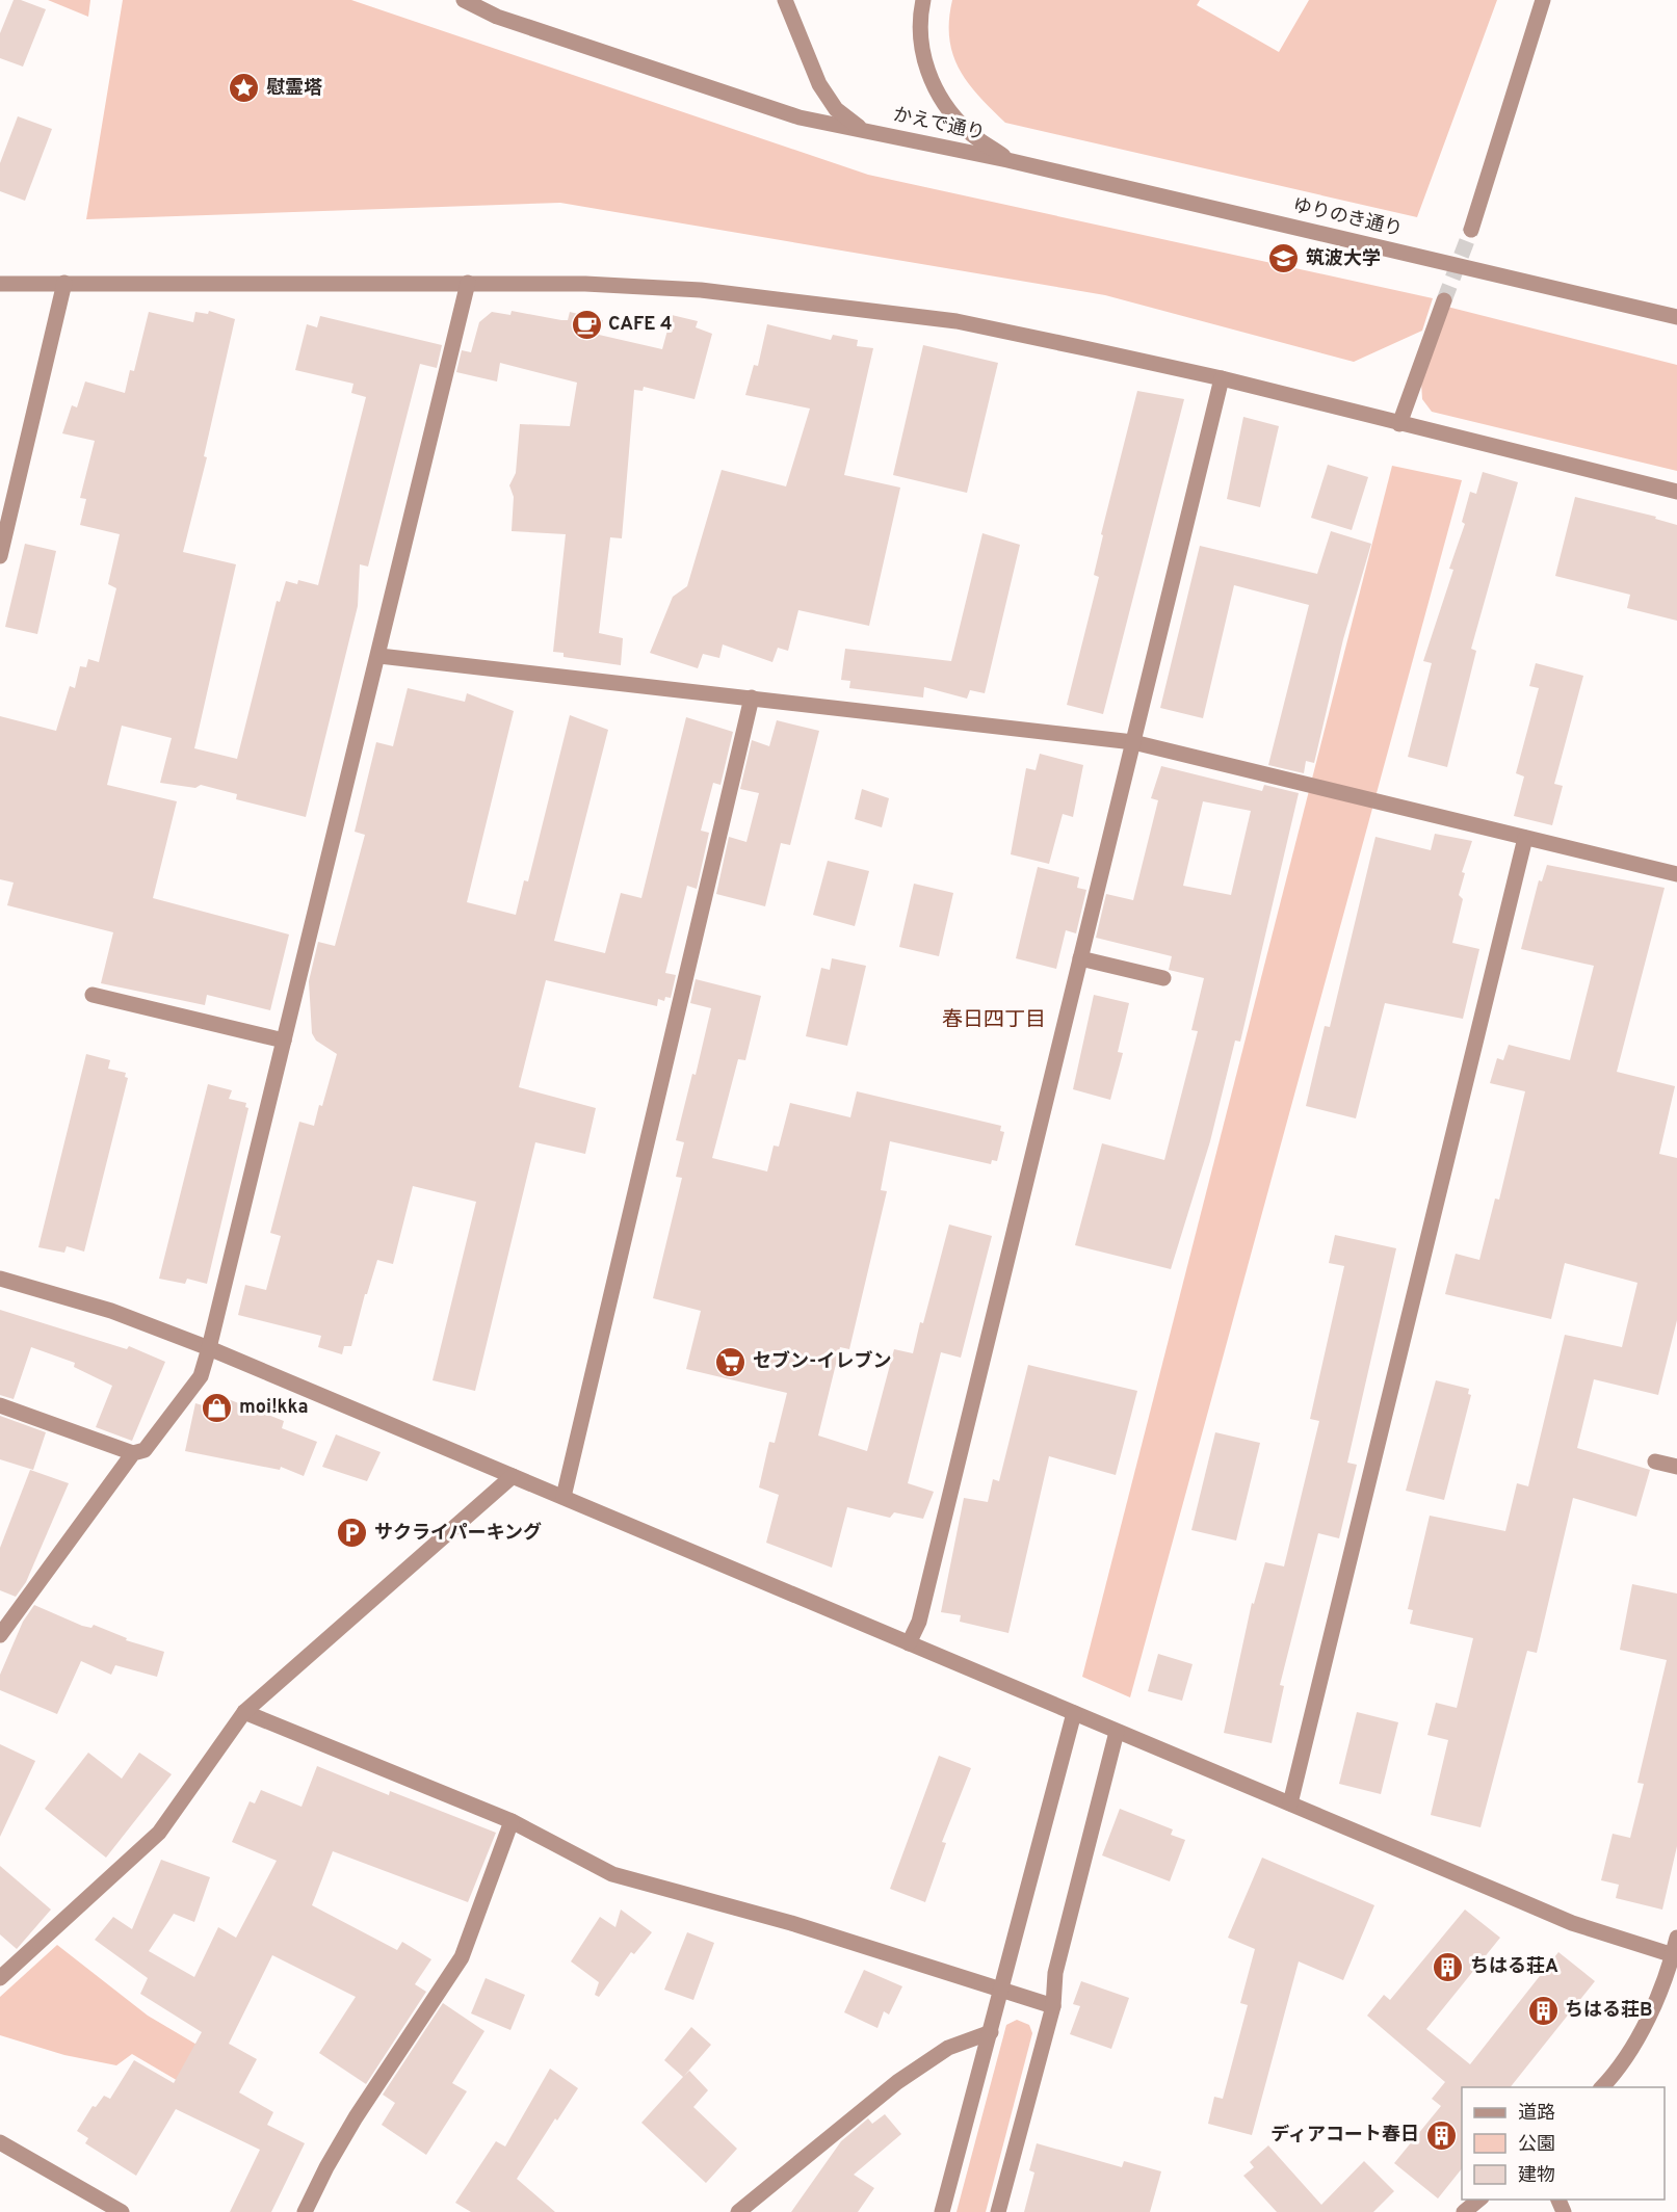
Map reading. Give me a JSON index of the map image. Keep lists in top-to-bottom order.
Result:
{
  "streets": {
    "street": ["かえで通り", "ゆりのき通り"]
  },
  "crossings": [
    ["かえで通り", "ゆりのき通り"]
  ],
  "districts": ["春日四丁目"],
  "places": {
    "place": ["慰霊塔"],
    "school or university": ["筑波大学"],
    "cafe": ["CAFE 4"],
    "supermarket": ["セブン-イレブン"],
    "shop": ["moi!kka"],
    "parking": ["サクライパーキング"],
    "building": ["ちはる荘A", "ちはる荘B", "ディアコート春日"]
  },
  "legend": ["道路", "公園", "建物"]
}
